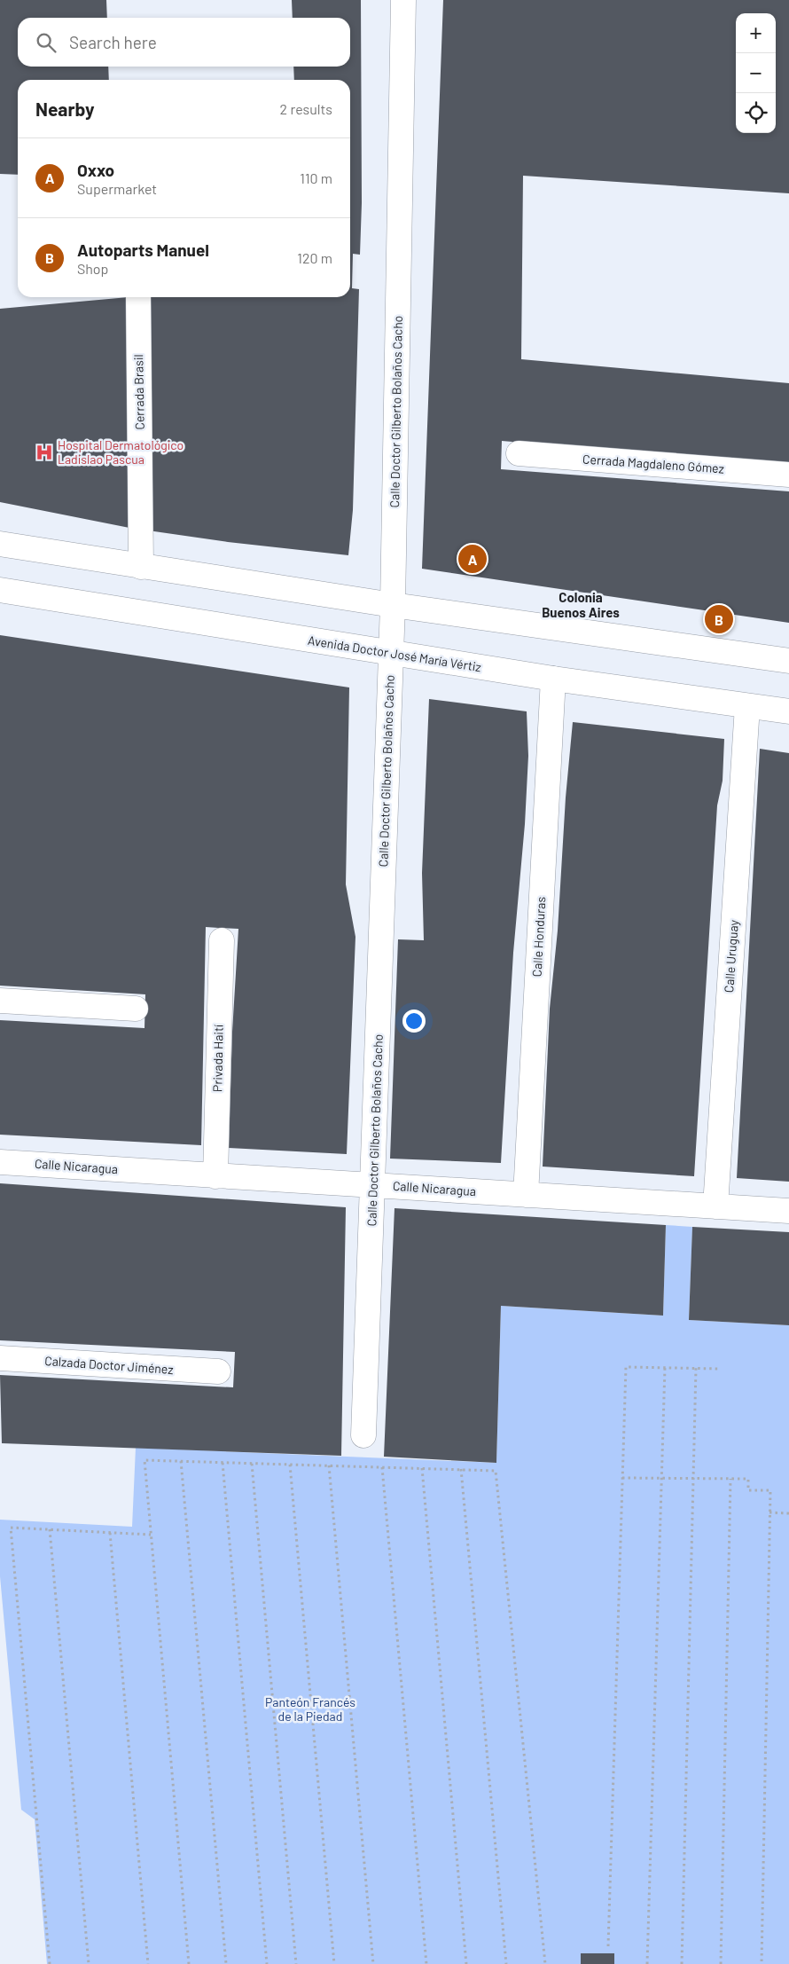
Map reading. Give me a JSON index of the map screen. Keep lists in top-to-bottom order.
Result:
{
  "streets": {
    "street": [
      "Cerrada Brasil",
      "Calle Doctor Gilberto Bolaños Cacho",
      "Cerrada Magdaleno Gómez",
      "Avenida Doctor José María Vértiz",
      "Calle Honduras",
      "Calle Uruguay",
      "Privada Haití",
      "Calle Nicaragua",
      "Calzada Doctor Jiménez"
    ]
  },
  "crossings": [
    ["Calle Doctor Gilberto Bolaños Cacho", "Avenida Doctor José María Vértiz"],
    ["Calle Doctor Gilberto Bolaños Cacho", "Calle Nicaragua"],
    ["Avenida Doctor José María Vértiz", "Calle Honduras"],
    ["Avenida Doctor José María Vértiz", "Calle Uruguay"],
    ["Calle Honduras", "Calle Nicaragua"],
    ["Calle Uruguay", "Calle Nicaragua"],
    ["Privada Haití", "Calle Nicaragua"]
  ],
  "districts": ["Colonia Buenos Aires"],
  "parks": ["Panteón Francés de la Piedad"],
  "places": {
    "hospital": ["Hospital Dermatológico Ladislao Pascua"]
  },
  "page": {
    "map_buttons": ["+", "−"],
    "search": "Search here",
    "heading": ["Nearby", "2 results"],
    "list": [
      {
        "mark": "A",
        "name": "Oxxo",
        "note": "Supermarket",
        "value": "110 m"
      },
      {
        "mark": "B",
        "name": "Autoparts Manuel",
        "note": "Shop",
        "value": "120 m"
      }
    ],
    "pins": ["A", "B"]
  }
}
